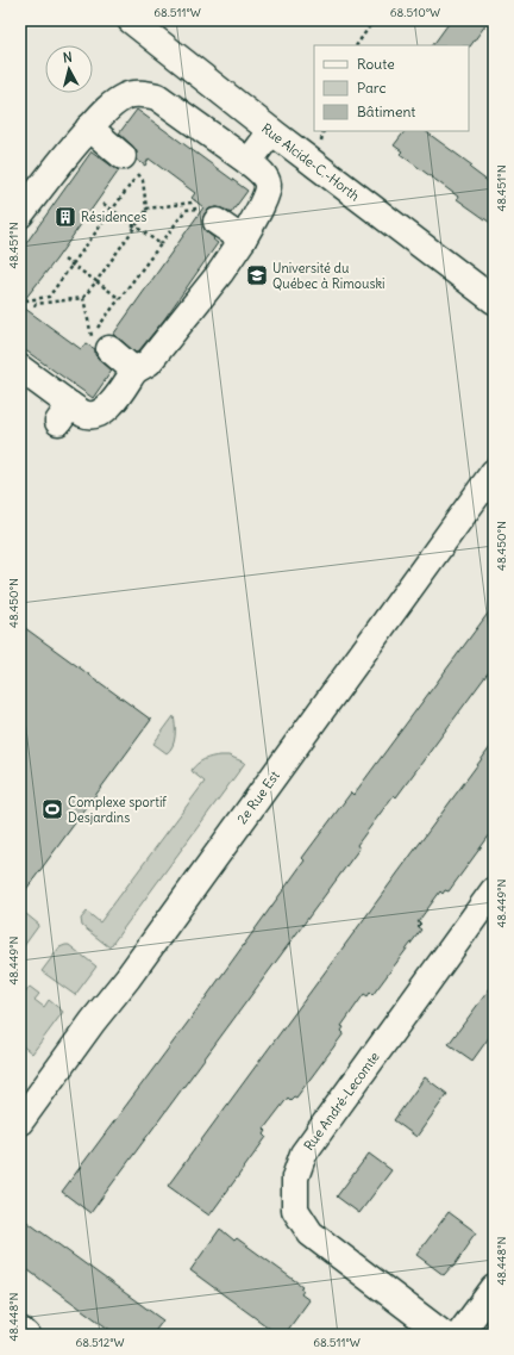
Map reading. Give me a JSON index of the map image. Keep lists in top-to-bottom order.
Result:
{
  "streets": {
    "street": ["Rue Alcide-C.-Horth", "2e Rue Est", "Rue André-Lecomte"]
  },
  "places": {
    "building": ["Résidences"],
    "school or university": ["Université du Québec à Rimouski"],
    "sports": ["Complexe sportif Desjardins"]
  },
  "legend": ["Route", "Parc", "Bâtiment"],
  "north": "top",
  "coordinates": [
    "68.511°W",
    "68.510°W",
    "48.451°N",
    "48.450°N",
    "48.449°N",
    "48.448°N",
    "68.512°W"
  ]
}
